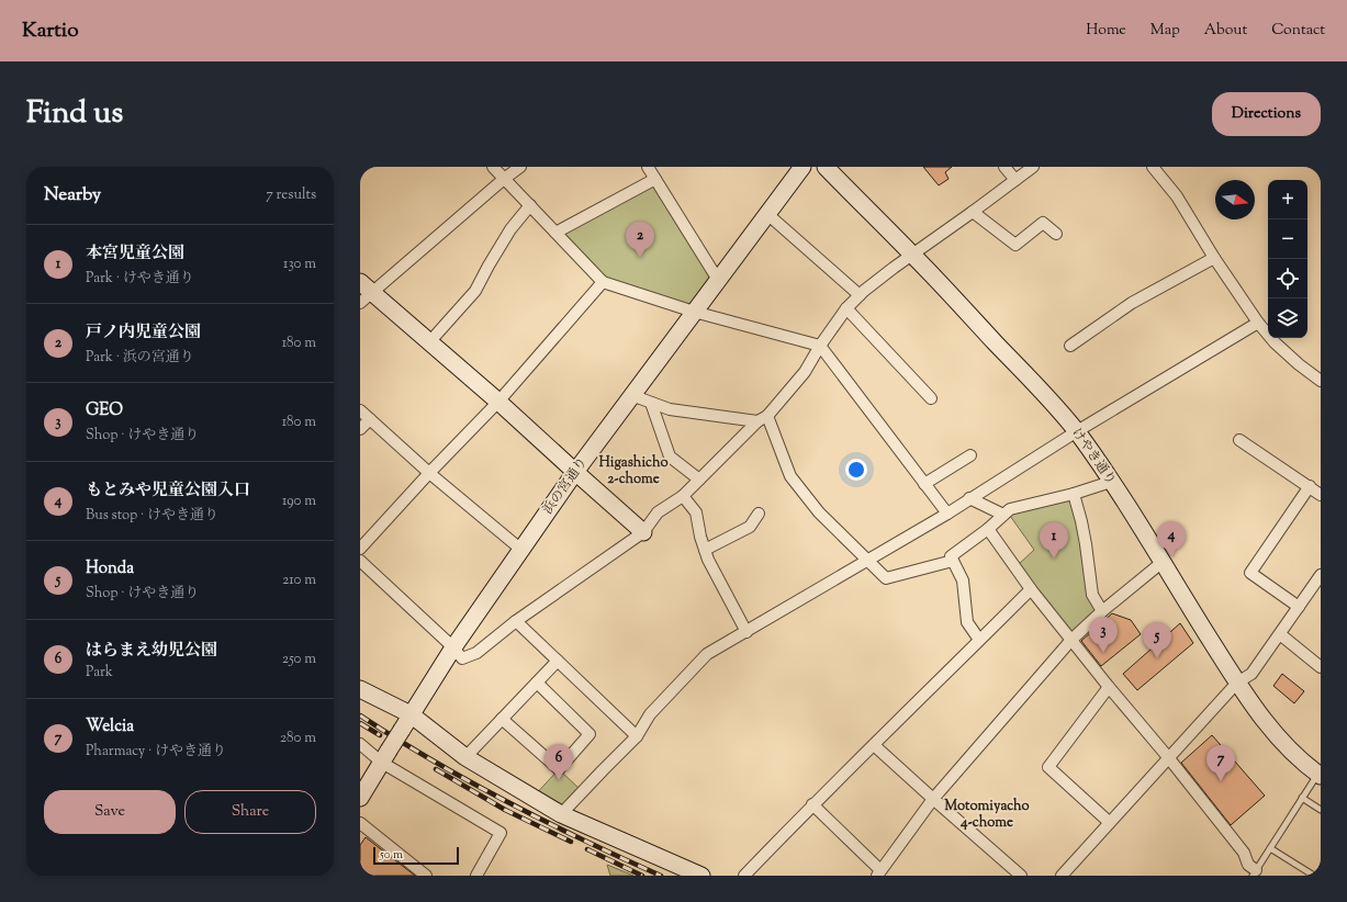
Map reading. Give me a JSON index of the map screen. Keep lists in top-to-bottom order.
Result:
{
  "streets": {
    "street": ["けやき通り", "浜の宮通り"]
  },
  "districts": ["Higashicho 2-chome", "Motomiyacho 4-chome"],
  "scale_bar": "50 m",
  "north": "right",
  "page": {
    "header": "Kartio",
    "nav": [
      "Home",
      "Map",
      "About",
      "Contact"
    ],
    "title": "Find us",
    "buttons": [
      "Directions",
      ["Save", "Share"]
    ],
    "heading": ["Nearby", "7 results"],
    "map_buttons": ["+", "−"],
    "pins": [
      "2",
      "4",
      "1",
      "3",
      "5",
      "6",
      "7"
    ],
    "list": [
      {
        "mark": "1",
        "name": "本宮児童公園",
        "note": "Park · けやき通り",
        "value": "130 m"
      },
      {
        "mark": "2",
        "name": "戸ノ内児童公園",
        "note": "Park · 浜の宮通り",
        "value": "180 m"
      },
      {
        "mark": "3",
        "name": "GEO",
        "note": "Shop · けやき通り",
        "value": "180 m"
      },
      {
        "mark": "4",
        "name": "もとみや児童公園入口",
        "note": "Bus stop · けやき通り",
        "value": "190 m"
      },
      {
        "mark": "5",
        "name": "Honda",
        "note": "Shop · けやき通り",
        "value": "210 m"
      },
      {
        "mark": "6",
        "name": "はらまえ幼児公園",
        "note": "Park",
        "value": "250 m"
      },
      {
        "mark": "7",
        "name": "Welcia",
        "note": "Pharmacy · けやき通り",
        "value": "280 m"
      }
    ],
    "scale": "50 m"
  }
}
